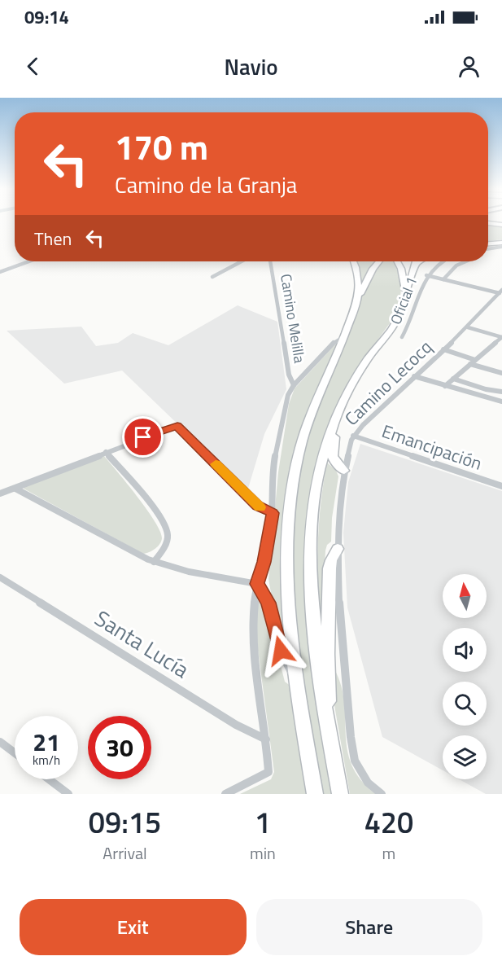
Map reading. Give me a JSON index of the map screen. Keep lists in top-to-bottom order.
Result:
{
  "streets": {
    "street": [
      "Oficial 1",
      "Camino Melilla",
      "Camino Lecocq",
      "Emancipación",
      "Santa Lucía"
    ]
  },
  "crossings": [
    ["Camino Melilla", "Santa Lucía"],
    ["Camino Lecocq", "Emancipación"]
  ],
  "north": "top",
  "page": {
    "status": "09:14",
    "header": "Navio",
    "turn": ["170 m", "Camino de la Granja"],
    "then": "Then",
    "speed": "21 km/h",
    "limit": "30",
    "eta": [
      "09:15",
      "Arrival",
      "1",
      "min",
      "420",
      "m"
    ],
    "buttons": ["Exit", "Share"]
  }
}
